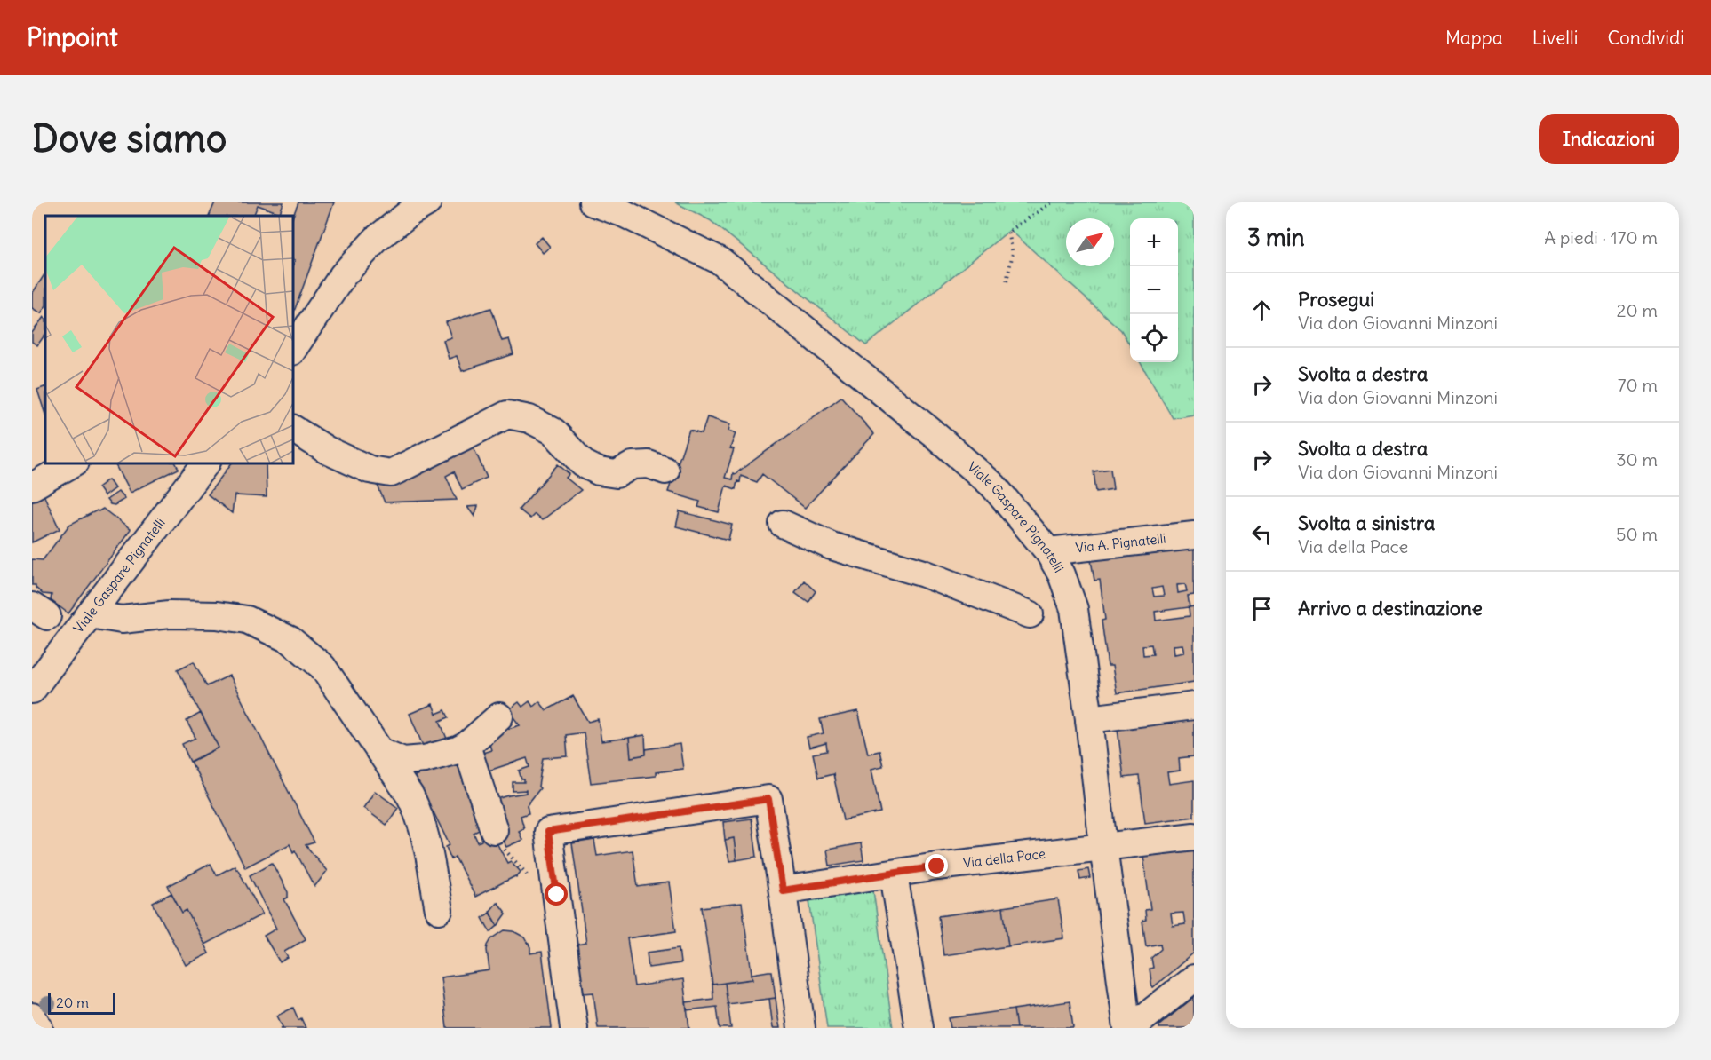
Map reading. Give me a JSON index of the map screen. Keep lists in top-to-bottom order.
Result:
{
  "streets": {
    "street": ["Viale Gaspare Pignatelli", "Via A. Pignatelli", "Via della Pace"]
  },
  "crossings": [
    ["Viale Gaspare Pignatelli", "Via A. Pignatelli"],
    ["Viale Gaspare Pignatelli", "Via della Pace"]
  ],
  "scale_bar": "20 m",
  "north": "top right",
  "page": {
    "header": "Pinpoint",
    "nav": ["Mappa", "Livelli", "Condividi"],
    "buttons": "Indicazioni",
    "title": "Dove siamo",
    "heading": ["3 min", "A piedi · 170 m"],
    "map_buttons": ["+", "−"],
    "list": [
      ["Prosegui", "Via don Giovanni Minzoni", "20 m"],
      ["Svolta a destra", "Via don Giovanni Minzoni", "70 m"],
      ["Svolta a destra", "Via don Giovanni Minzoni", "30 m"],
      ["Svolta a sinistra", "Via della Pace", "50 m"],
      "Arrivo a destinazione"
    ],
    "scale": "20 m"
  }
}
